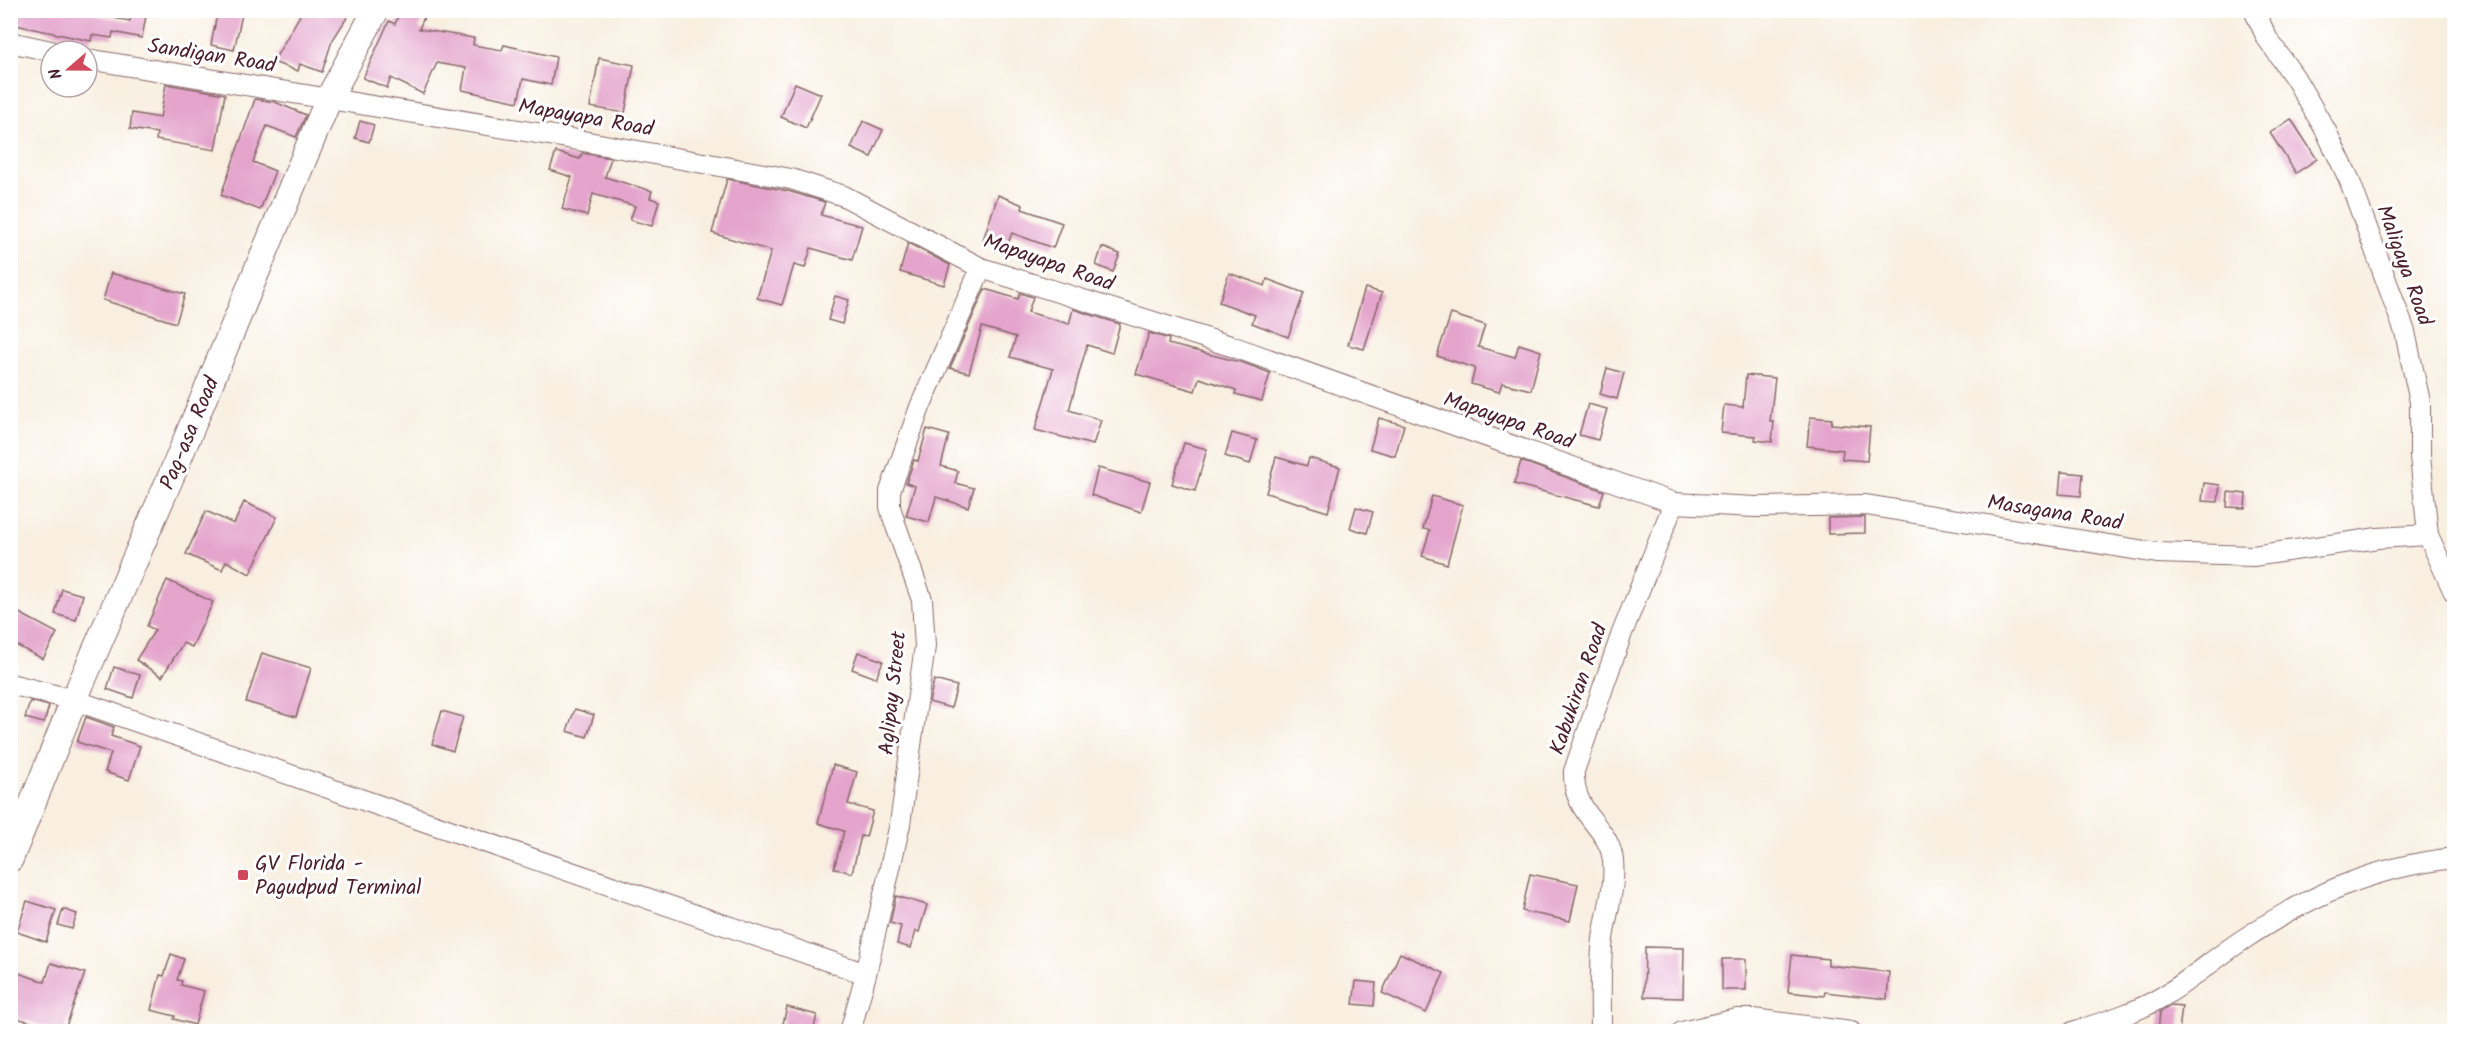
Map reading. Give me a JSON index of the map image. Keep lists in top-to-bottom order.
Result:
{
  "streets": {
    "main road": ["Pag-asa Road"],
    "street": [
      "Sandigan Road",
      "Mapayapa Road",
      "Maligaya Road",
      "Masagana Road",
      "Kabukiran Road",
      "Aglipay Street"
    ]
  },
  "crossings": [
    ["Sandigan Road", "Mapayapa Road"],
    ["Sandigan Road", "Pag-asa Road"],
    ["Mapayapa Road", "Pag-asa Road"],
    ["Mapayapa Road", "Masagana Road"],
    ["Mapayapa Road", "Kabukiran Road"],
    ["Mapayapa Road", "Aglipay Street"],
    ["Maligaya Road", "Masagana Road"],
    ["Masagana Road", "Kabukiran Road"]
  ],
  "places": {
    "transit": ["GV Florida - Pagudpud Terminal"]
  },
  "north": "left"
}
